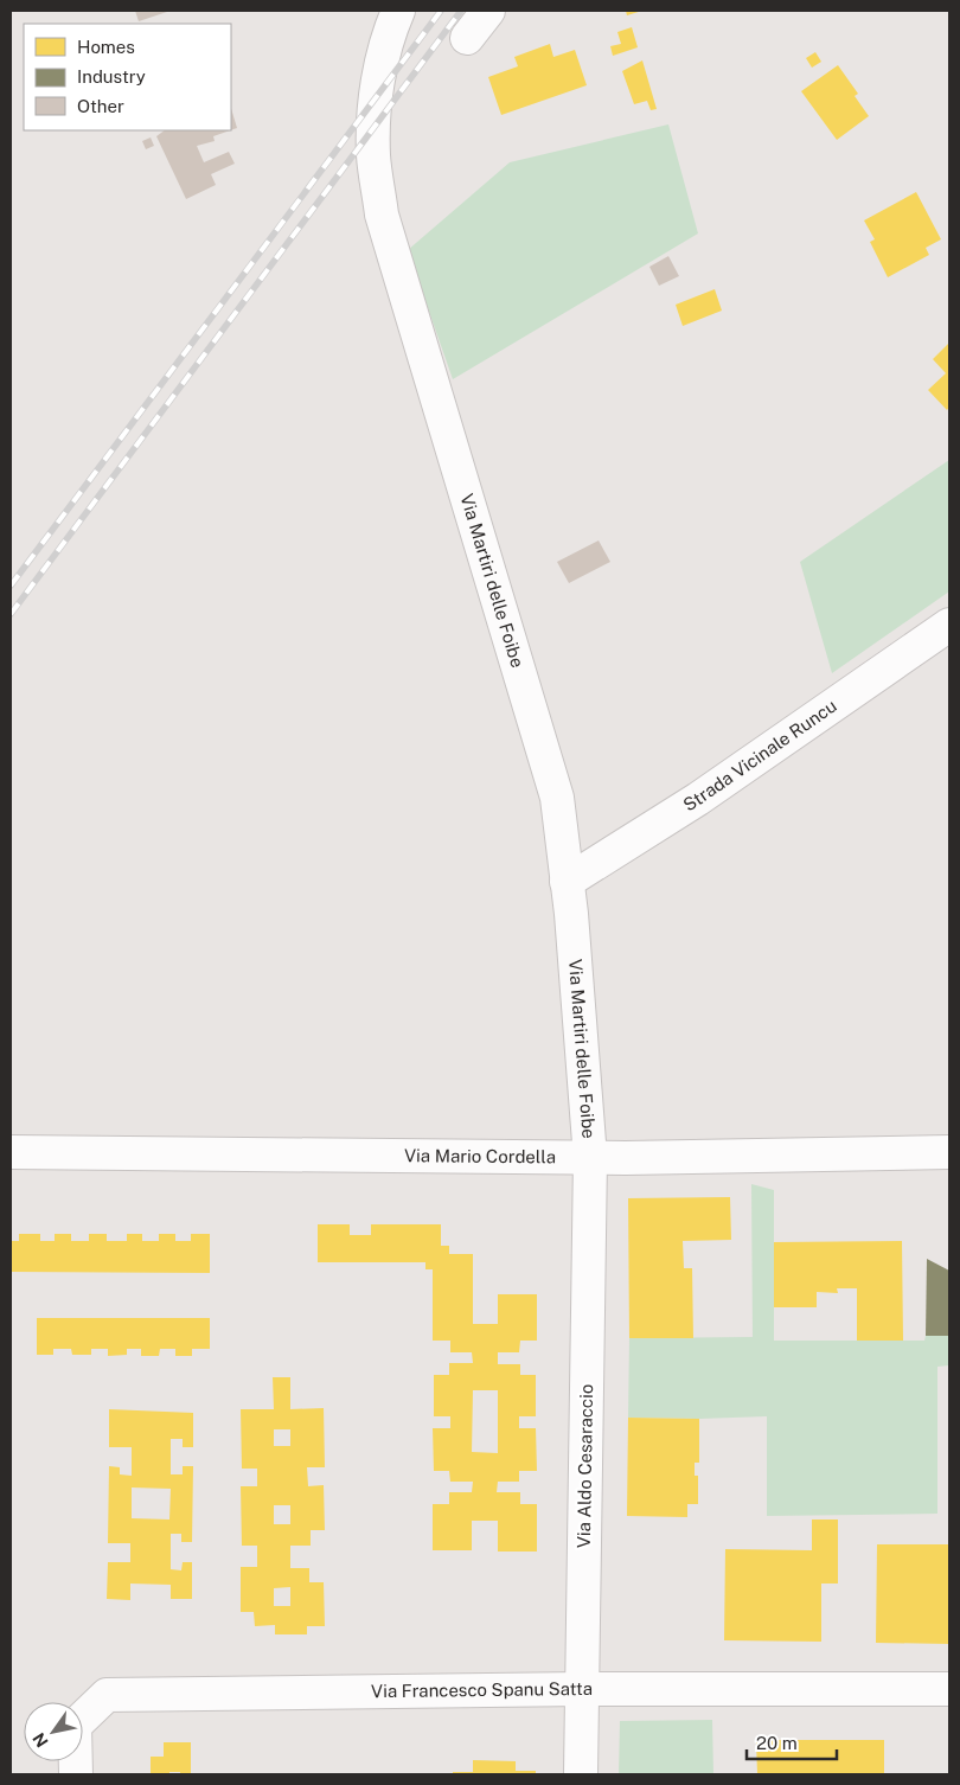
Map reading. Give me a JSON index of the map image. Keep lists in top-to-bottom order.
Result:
{
  "streets": {
    "street": [
      "Via Martiri delle Foibe",
      "Strada Vicinale Runcu",
      "Via Mario Cordella",
      "Via Aldo Cesaraccio",
      "Via Francesco Spanu Satta"
    ]
  },
  "crossings": [
    ["Via Martiri delle Foibe", "Strada Vicinale Runcu"],
    ["Via Martiri delle Foibe", "Via Mario Cordella"],
    ["Via Martiri delle Foibe", "Via Aldo Cesaraccio"],
    ["Via Mario Cordella", "Via Aldo Cesaraccio"],
    ["Via Aldo Cesaraccio", "Via Francesco Spanu Satta"]
  ],
  "legend": ["Homes", "Industry", "Other"],
  "scale_bar": "20 m",
  "north": "bottom left"
}
